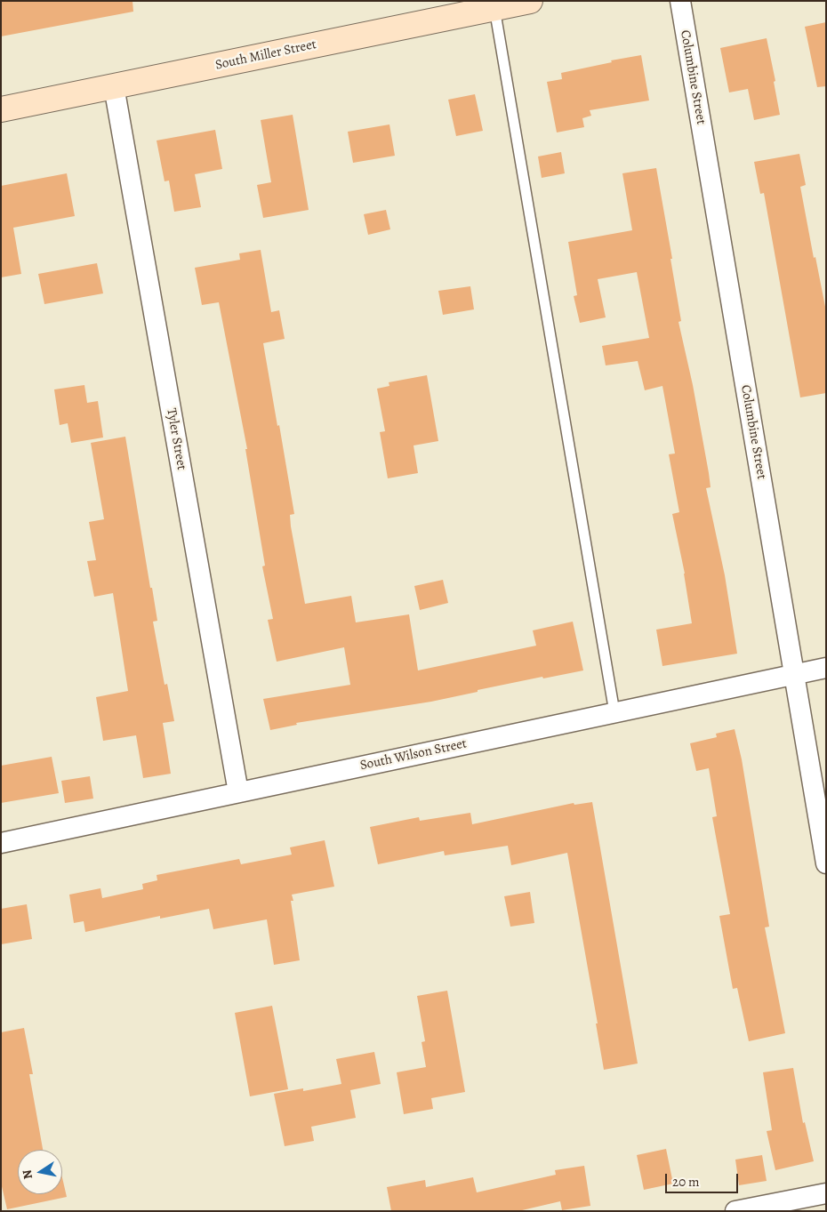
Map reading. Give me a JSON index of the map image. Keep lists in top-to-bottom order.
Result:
{
  "streets": {
    "main road": ["South Miller Street"],
    "street": ["Columbine Street", "Tyler Street", "South Wilson Street"]
  },
  "crossings": [
    ["South Miller Street", "Tyler Street"],
    ["Columbine Street", "South Wilson Street"],
    ["Tyler Street", "South Wilson Street"]
  ],
  "scale_bar": "20 m",
  "north": "left"
}
